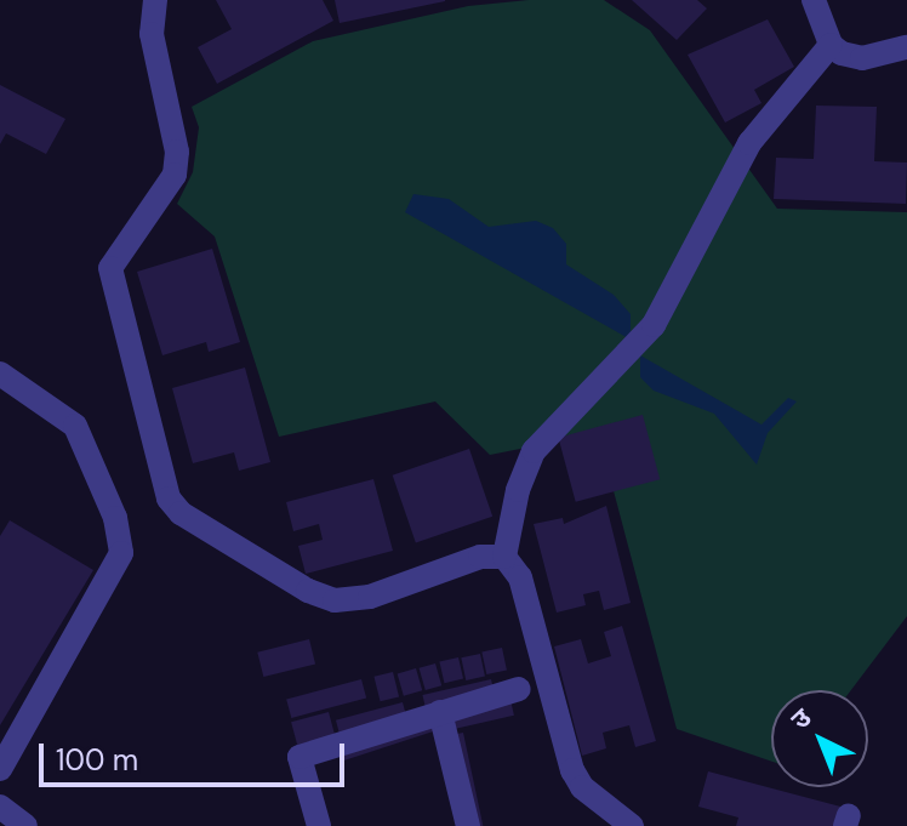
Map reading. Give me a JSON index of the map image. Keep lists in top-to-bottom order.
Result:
{
  "scale_bar": "100 m",
  "north": "top left"
}
